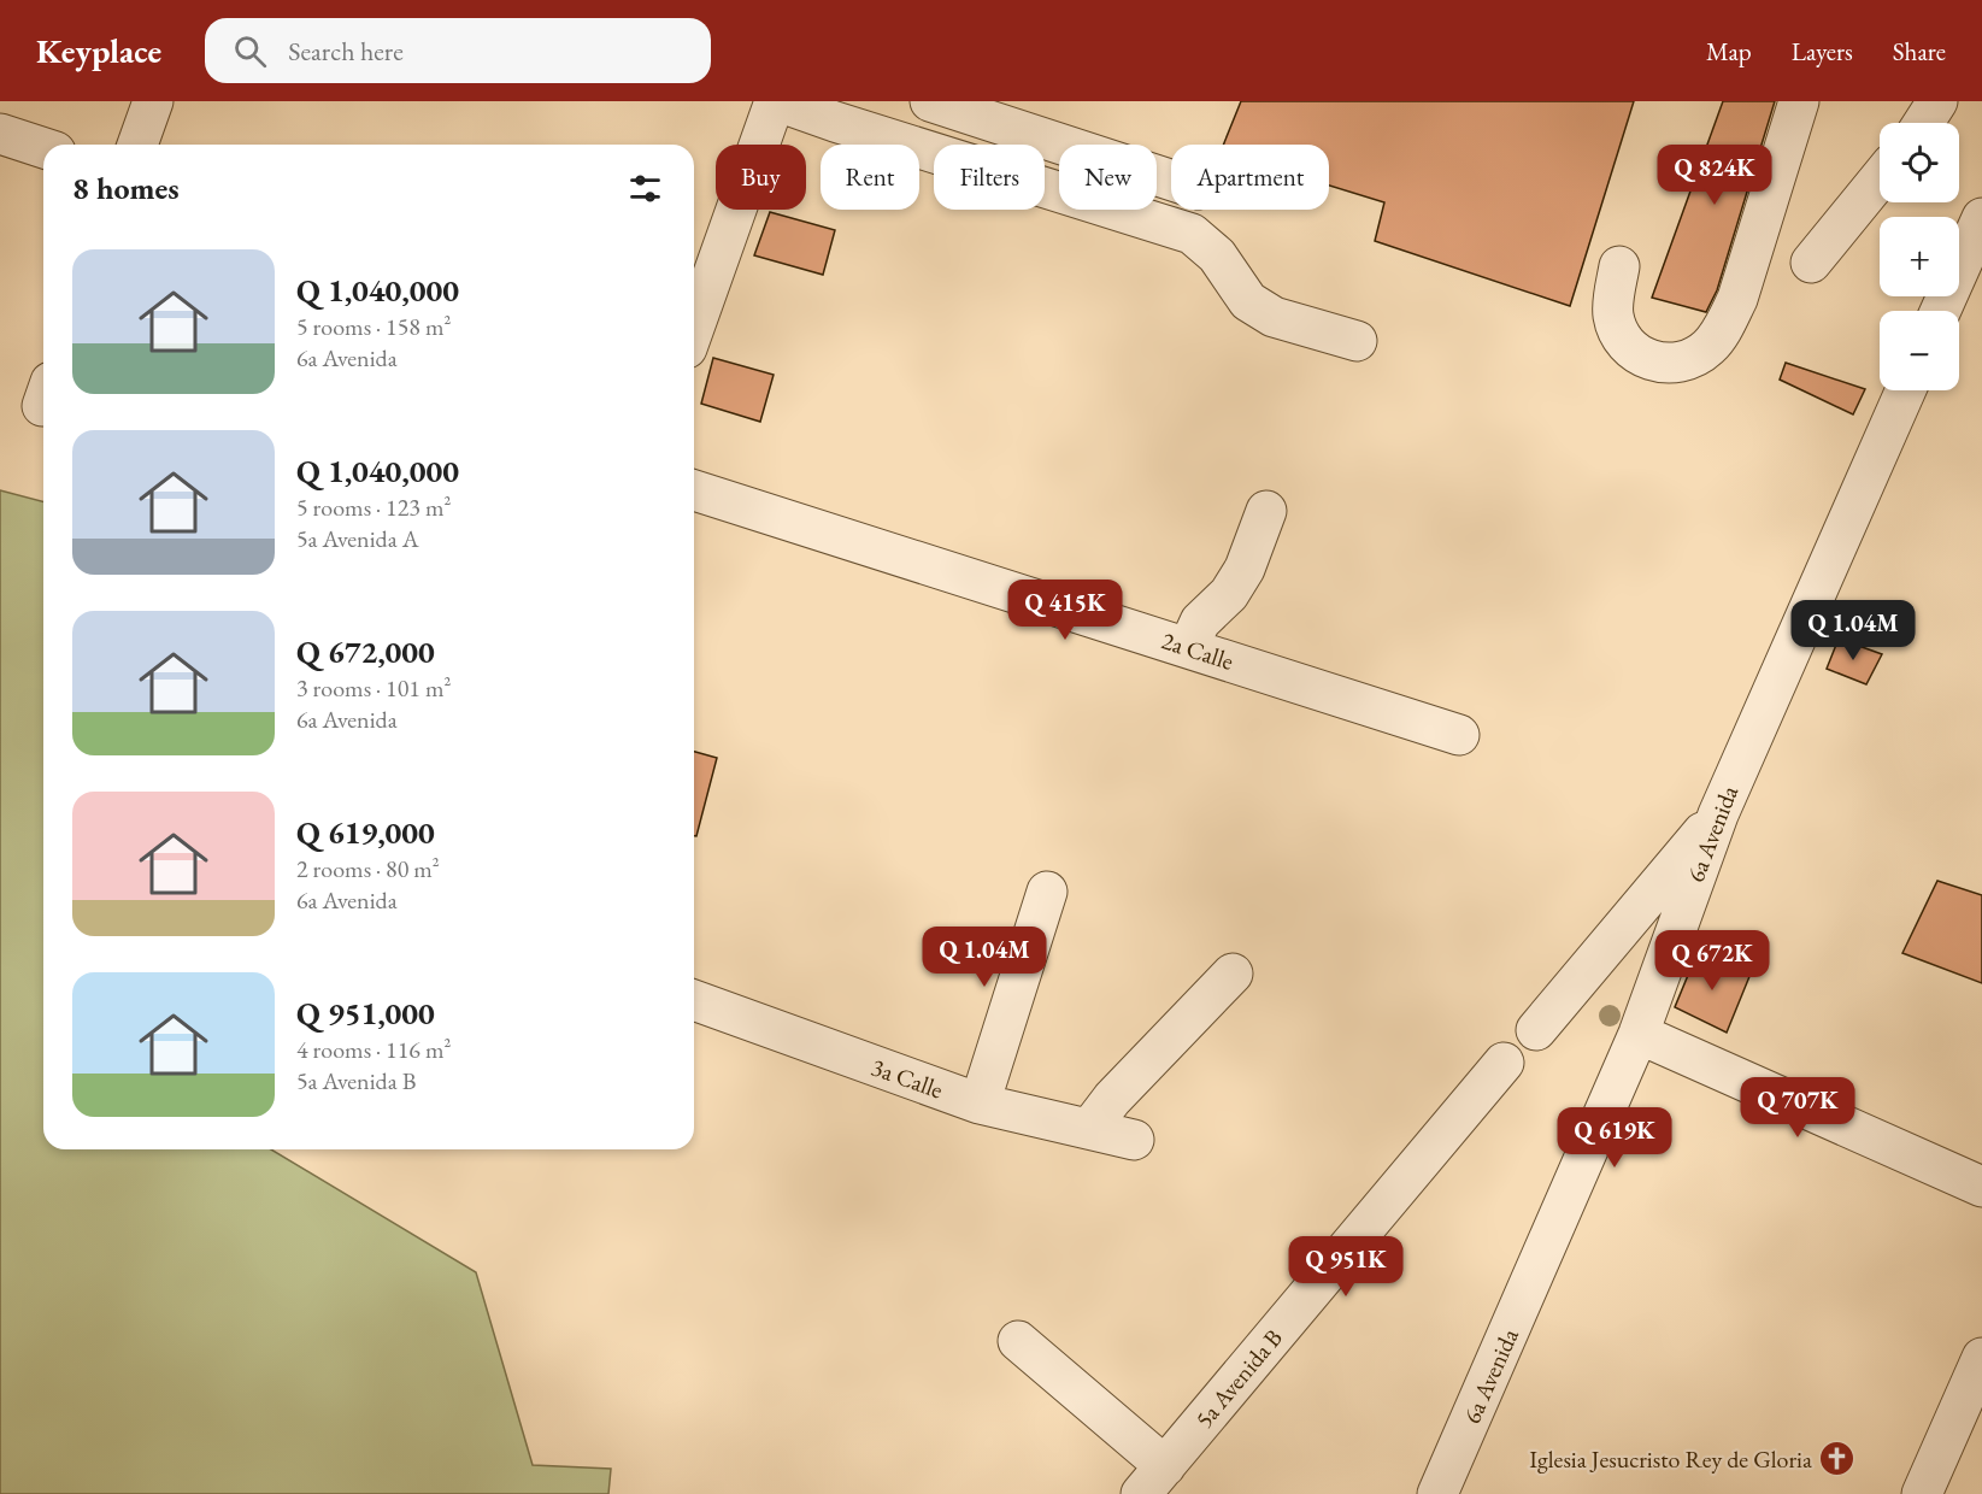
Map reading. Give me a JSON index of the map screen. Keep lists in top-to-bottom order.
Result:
{
  "streets": {
    "street": [
      "2a Calle",
      "6a Avenida",
      "3a Calle",
      "5a Avenida B"
    ]
  },
  "places": {
    "church": ["Iglesia Jesucristo Rey de Gloria"]
  },
  "page": {
    "header": "Keyplace",
    "search": "Search here",
    "nav": ["Map", "Layers", "Share"],
    "map_buttons": ["+", "−"],
    "price": [
      "Q 824K",
      "Q 415K",
      "Q 1.04M",
      "Q 1.04M",
      "Q 672K",
      "Q 707K",
      "Q 619K",
      "Q 951K"
    ],
    "chip": [
      "Buy",
      "Rent",
      "Filters",
      "New",
      "Apartment"
    ],
    "heading": "8 homes",
    "list": [
      {
        "name": "Q 1,040,000",
        "note": "5 rooms · 158 m² · 6a Avenida"
      },
      {
        "name": "Q 1,040,000",
        "note": "5 rooms · 123 m² · 5a Avenida A"
      },
      {
        "name": "Q 672,000",
        "note": "3 rooms · 101 m² · 6a Avenida"
      },
      {
        "name": "Q 619,000",
        "note": "2 rooms · 80 m² · 6a Avenida"
      },
      {
        "name": "Q 951,000",
        "note": "4 rooms · 116 m² · 5a Avenida B"
      }
    ]
  }
}
